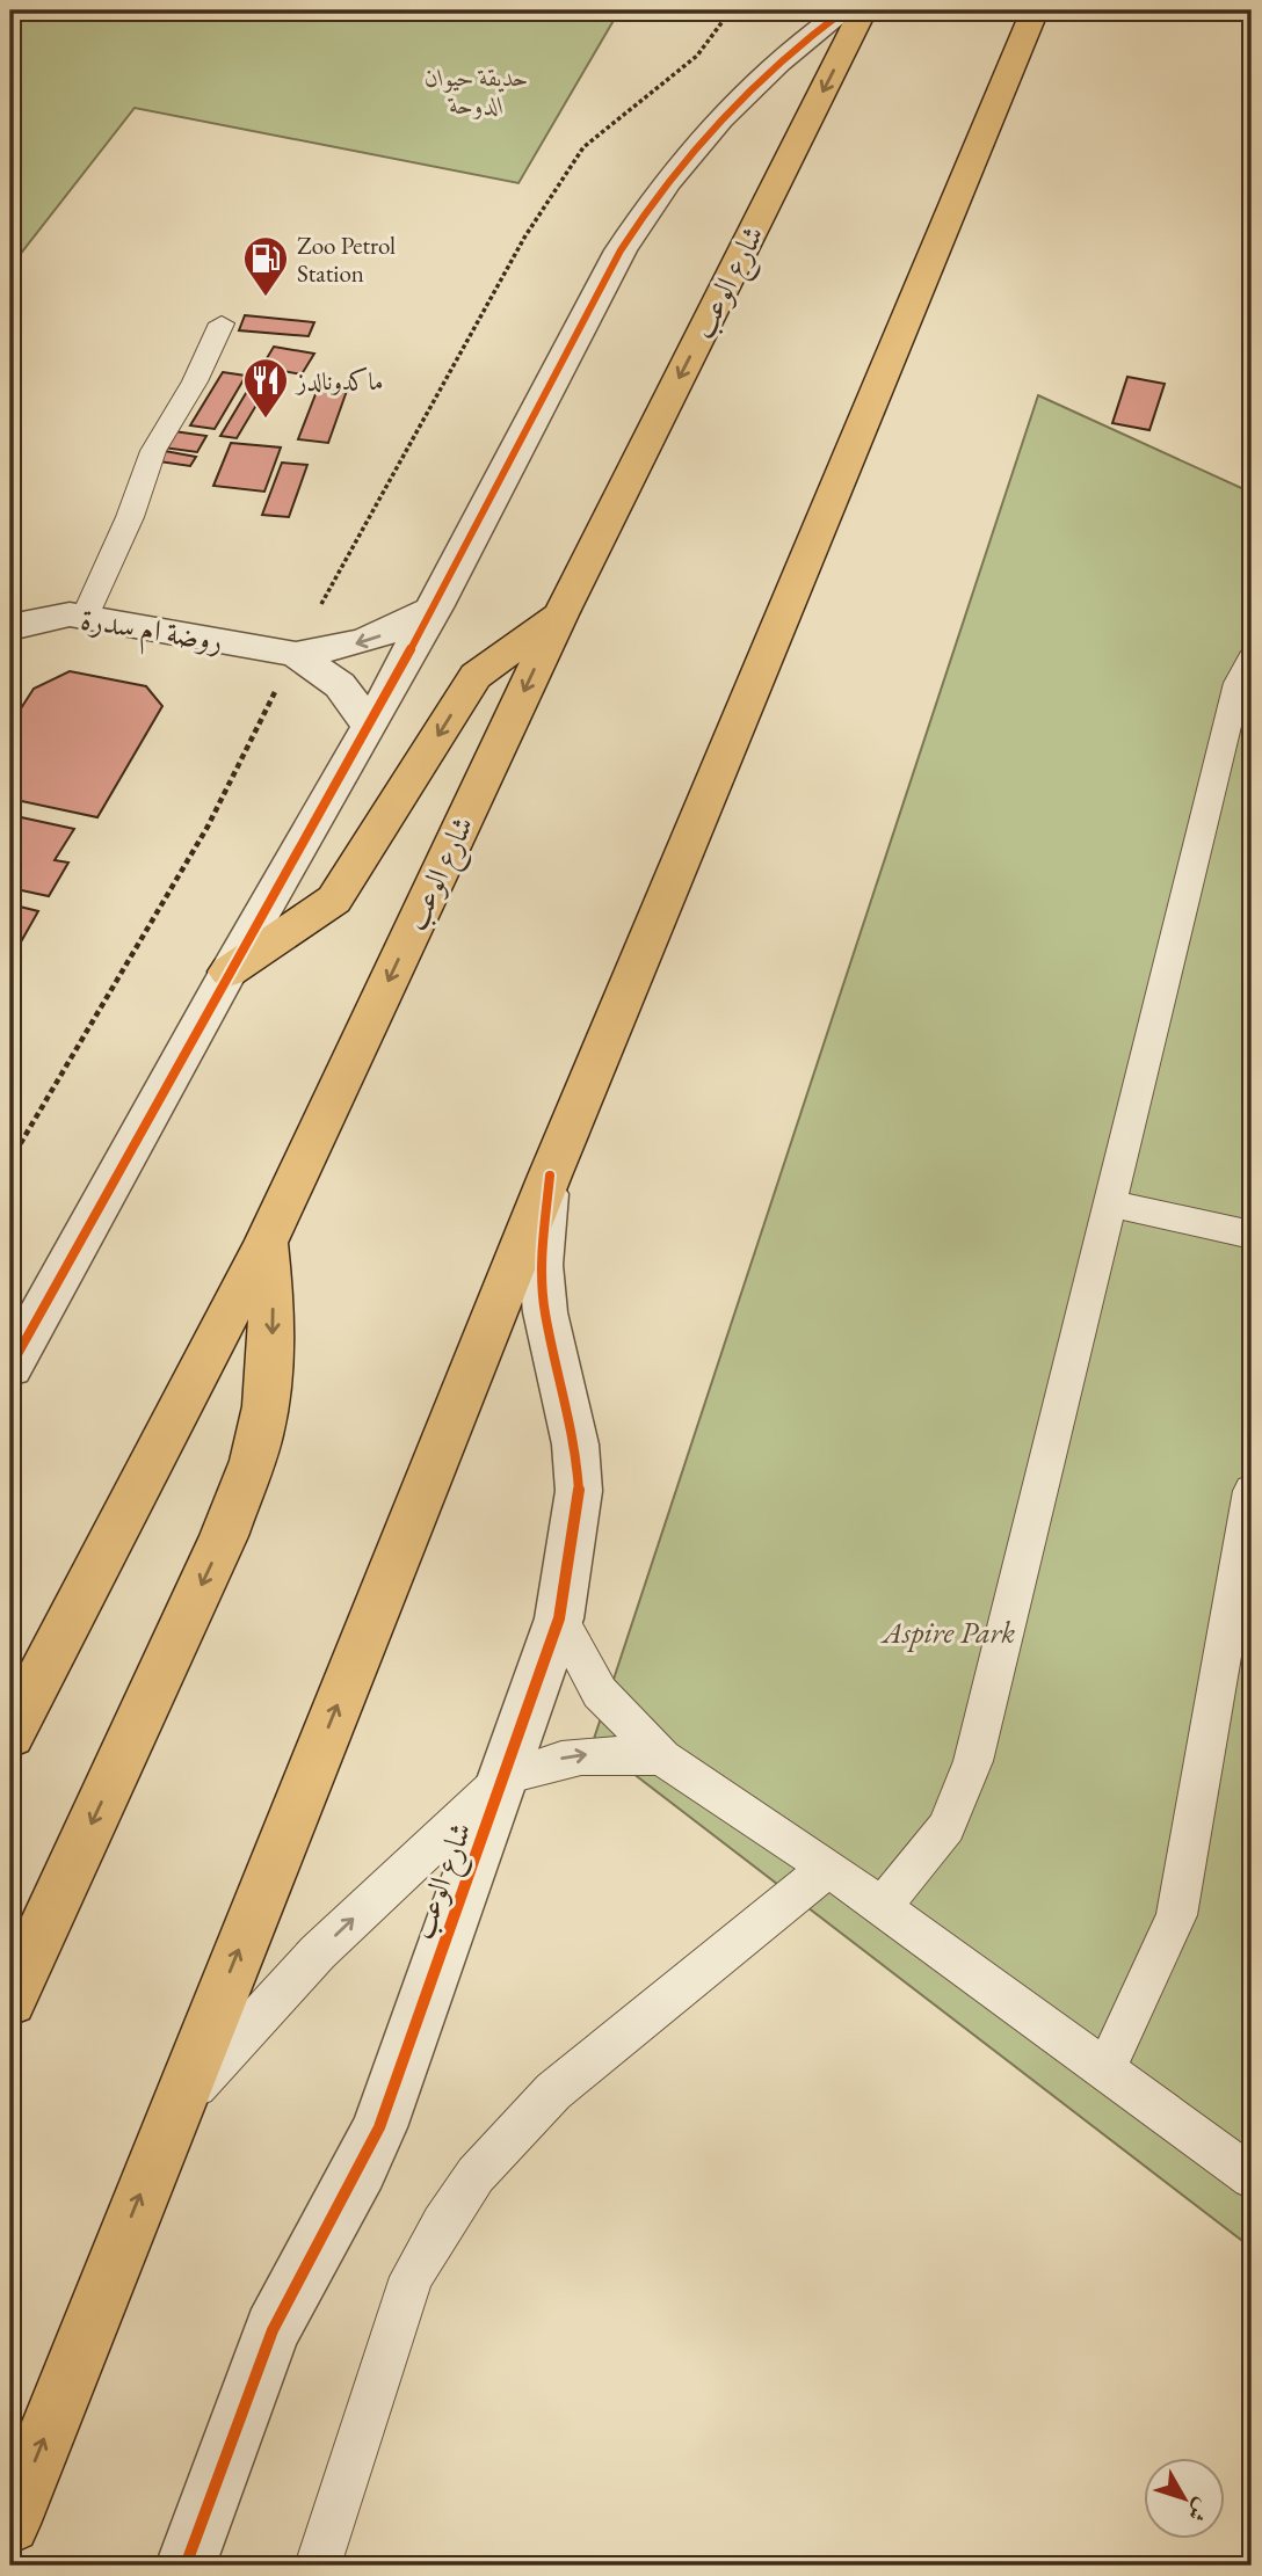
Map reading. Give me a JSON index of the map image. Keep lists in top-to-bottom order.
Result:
{
  "streets": {
    "main road": ["شارع الوعب"],
    "street": ["روضة ام سدرة"]
  },
  "parks": ["حديقة حيوان الدوحة", "Aspire Park"],
  "places": {
    "fuel station": ["Zoo Petrol Station"],
    "restaurant": ["ماكدونالدز"]
  },
  "north": "bottom right"
}
